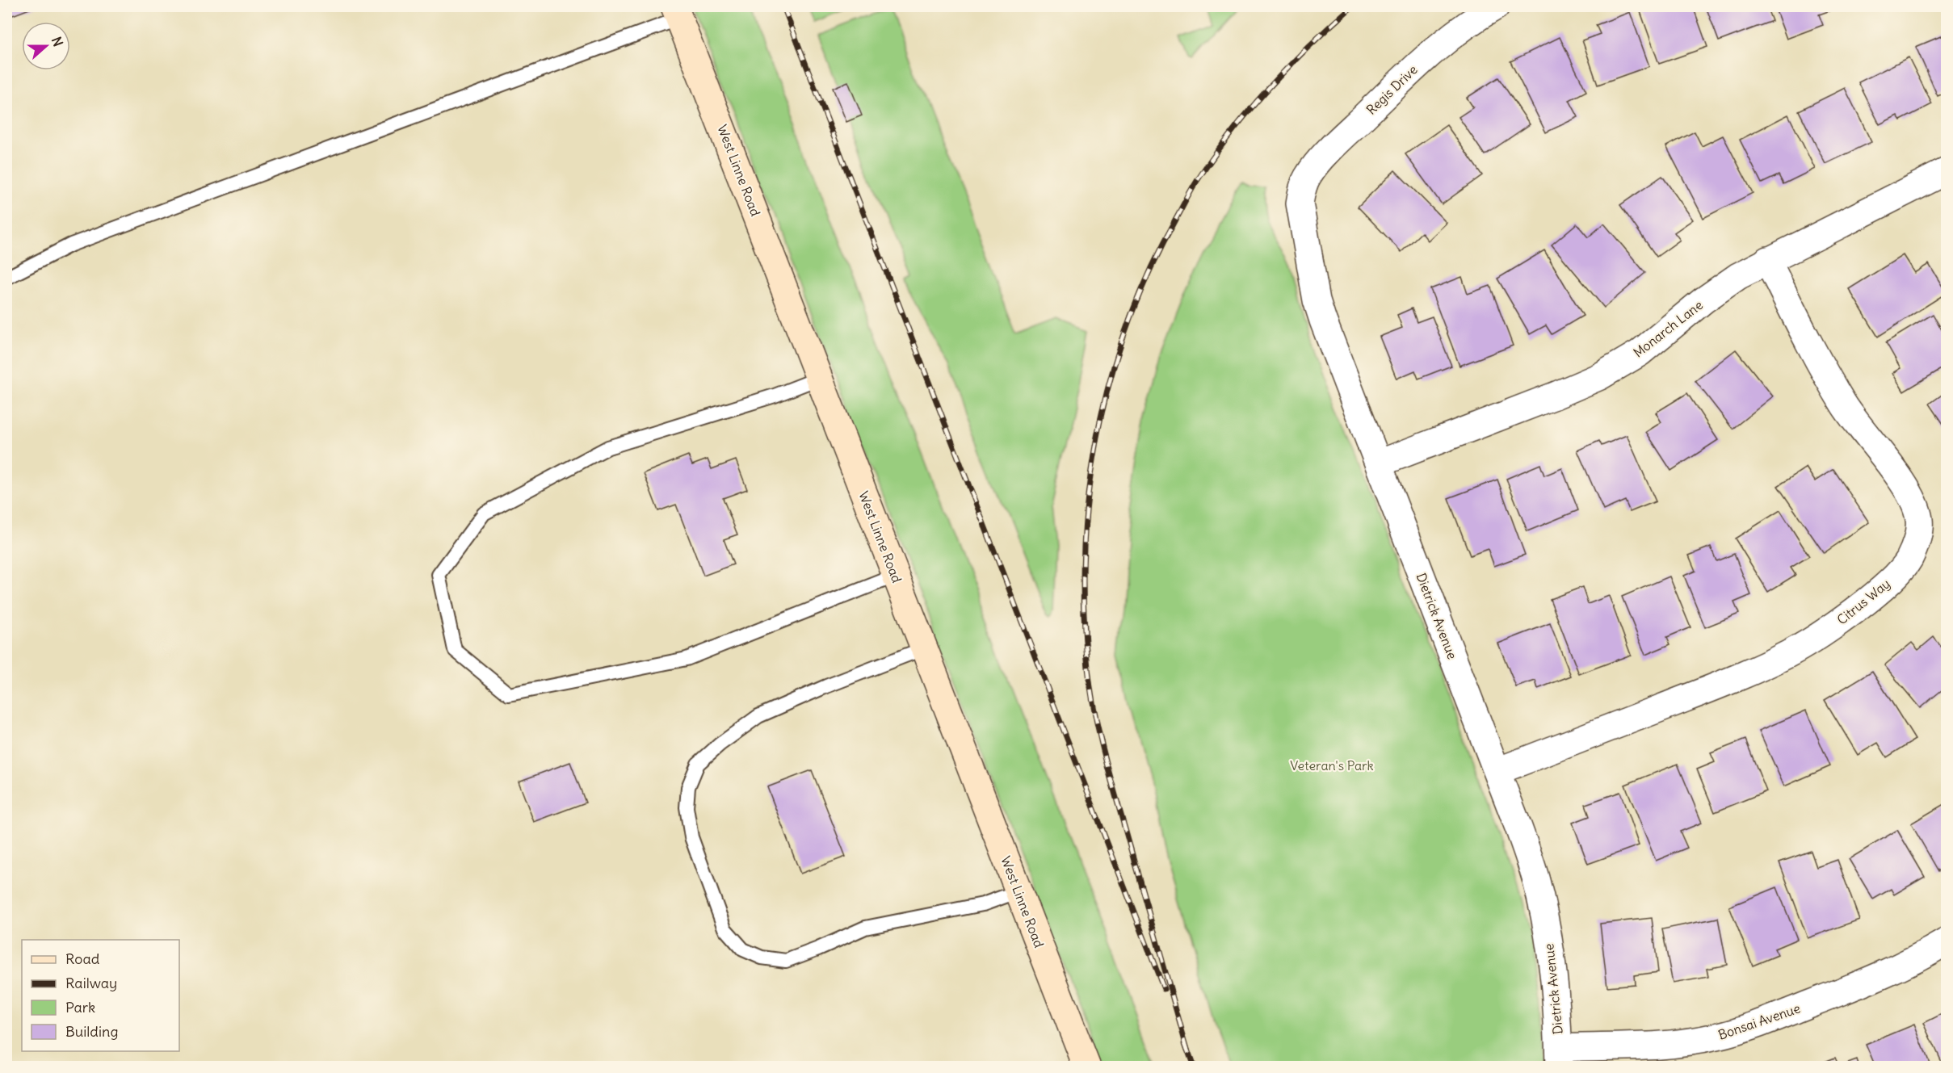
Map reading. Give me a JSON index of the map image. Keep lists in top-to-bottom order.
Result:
{
  "streets": {
    "street": [
      "Regis Drive",
      "West Linne Road",
      "Monarch Lane",
      "Citrus Way",
      "Dietrick Avenue",
      "Bonsai Avenue"
    ]
  },
  "crossings": [
    ["Regis Drive", "Dietrick Avenue"],
    ["Monarch Lane", "Citrus Way"],
    ["Monarch Lane", "Dietrick Avenue"],
    ["Citrus Way", "Dietrick Avenue"],
    ["Dietrick Avenue", "Bonsai Avenue"]
  ],
  "parks": ["Veteran's Park"],
  "legend": [
    "Road",
    "Railway",
    "Park",
    "Building"
  ],
  "north": "right"
}
